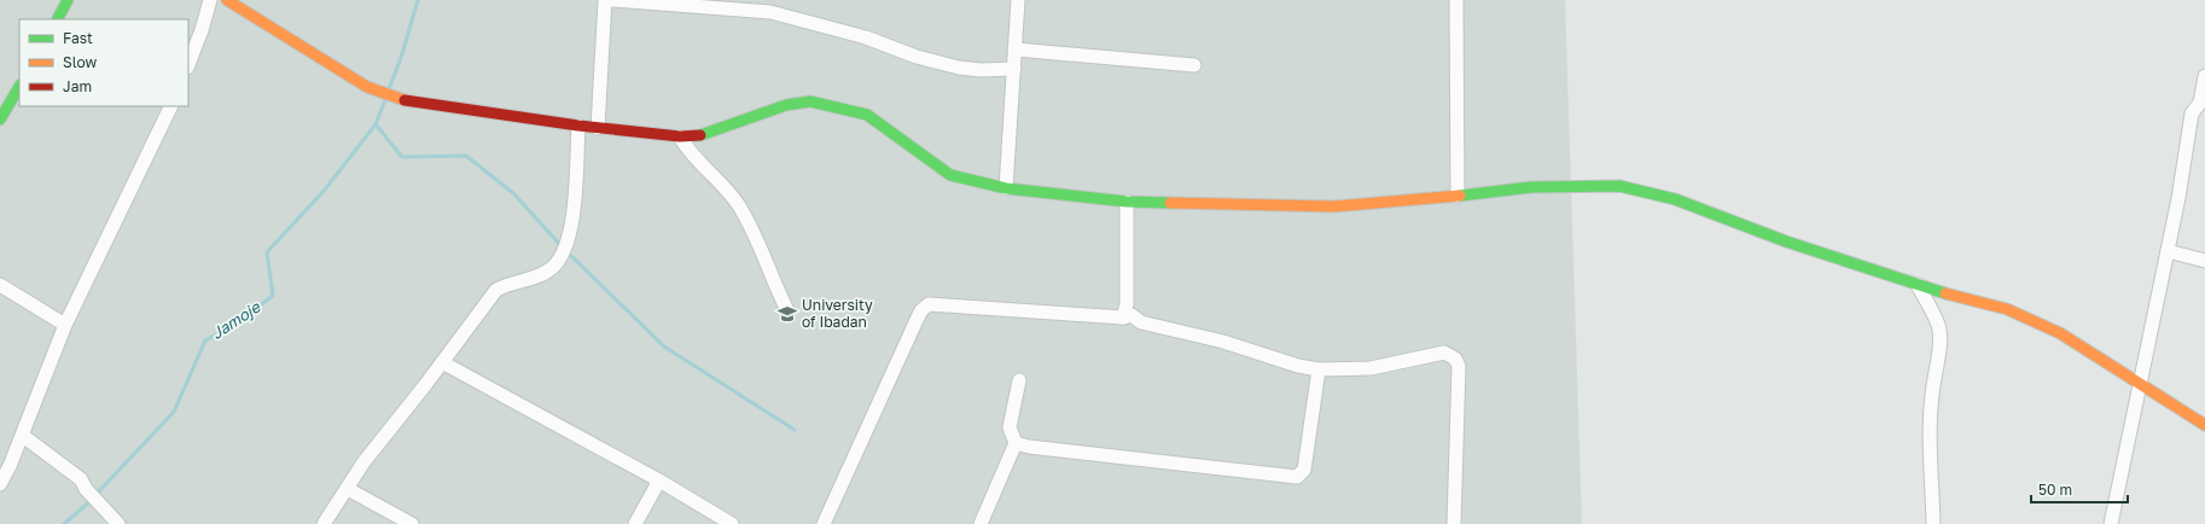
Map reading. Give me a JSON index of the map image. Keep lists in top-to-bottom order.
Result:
{
  "water": ["Jamoje"],
  "places": {
    "school or university": ["University of Ibadan"]
  },
  "legend": ["Fast", "Slow", "Jam"],
  "scale_bar": "50 m"
}
